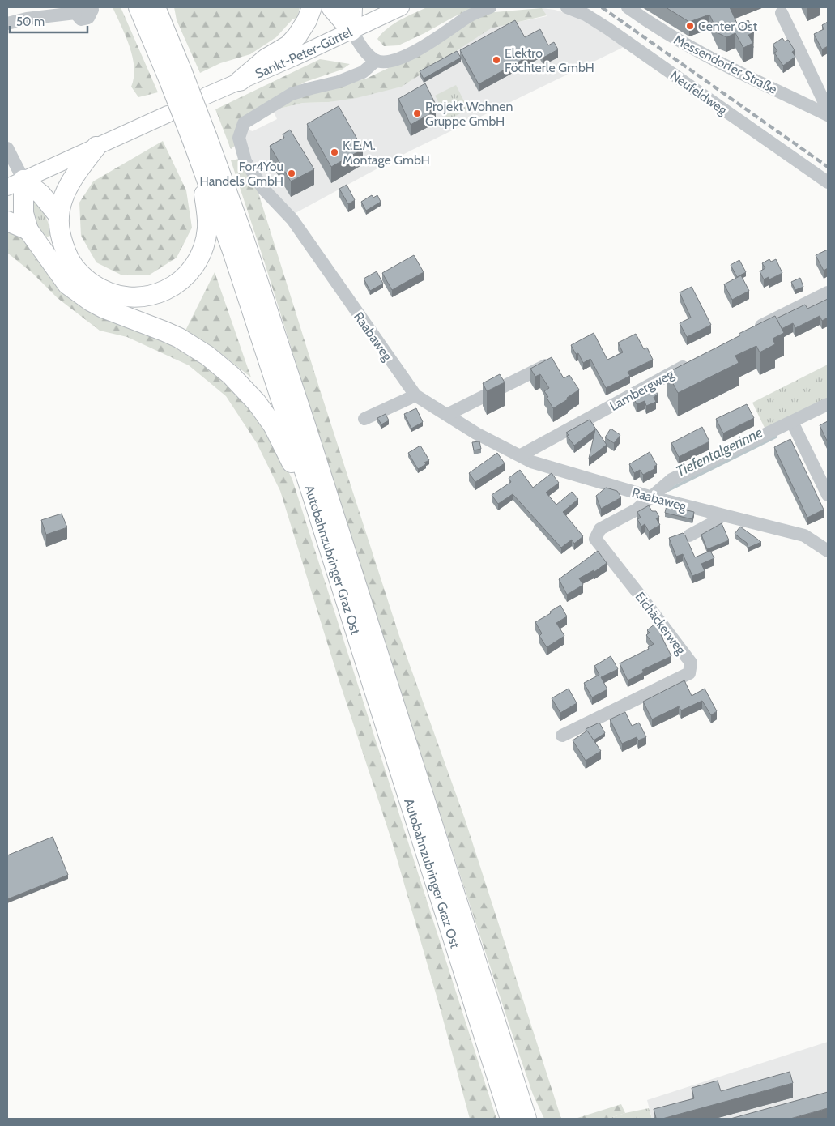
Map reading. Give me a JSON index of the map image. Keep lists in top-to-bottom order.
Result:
{
  "streets": {
    "highway": ["Autobahnzubringer Graz Ost"],
    "main road": ["Sankt-Peter-Gürtel"],
    "street": [
      "Messendorfer Straße",
      "Neufeldweg",
      "Raabaweg",
      "Lambergweg",
      "Eichäckerweg"
    ]
  },
  "crossings": [
    ["Raabaweg", "Lambergweg"],
    ["Raabaweg", "Eichäckerweg"]
  ],
  "water": ["Tiefentalgerinne"],
  "places": [
    "Center Ost",
    "Elektro Föchterle GmbH",
    "Projekt Wohnen Gruppe GmbH",
    "K.E.M. Montage GmbH",
    "For4You Handels GmbH"
  ],
  "scale_bar": "50 m"
}
